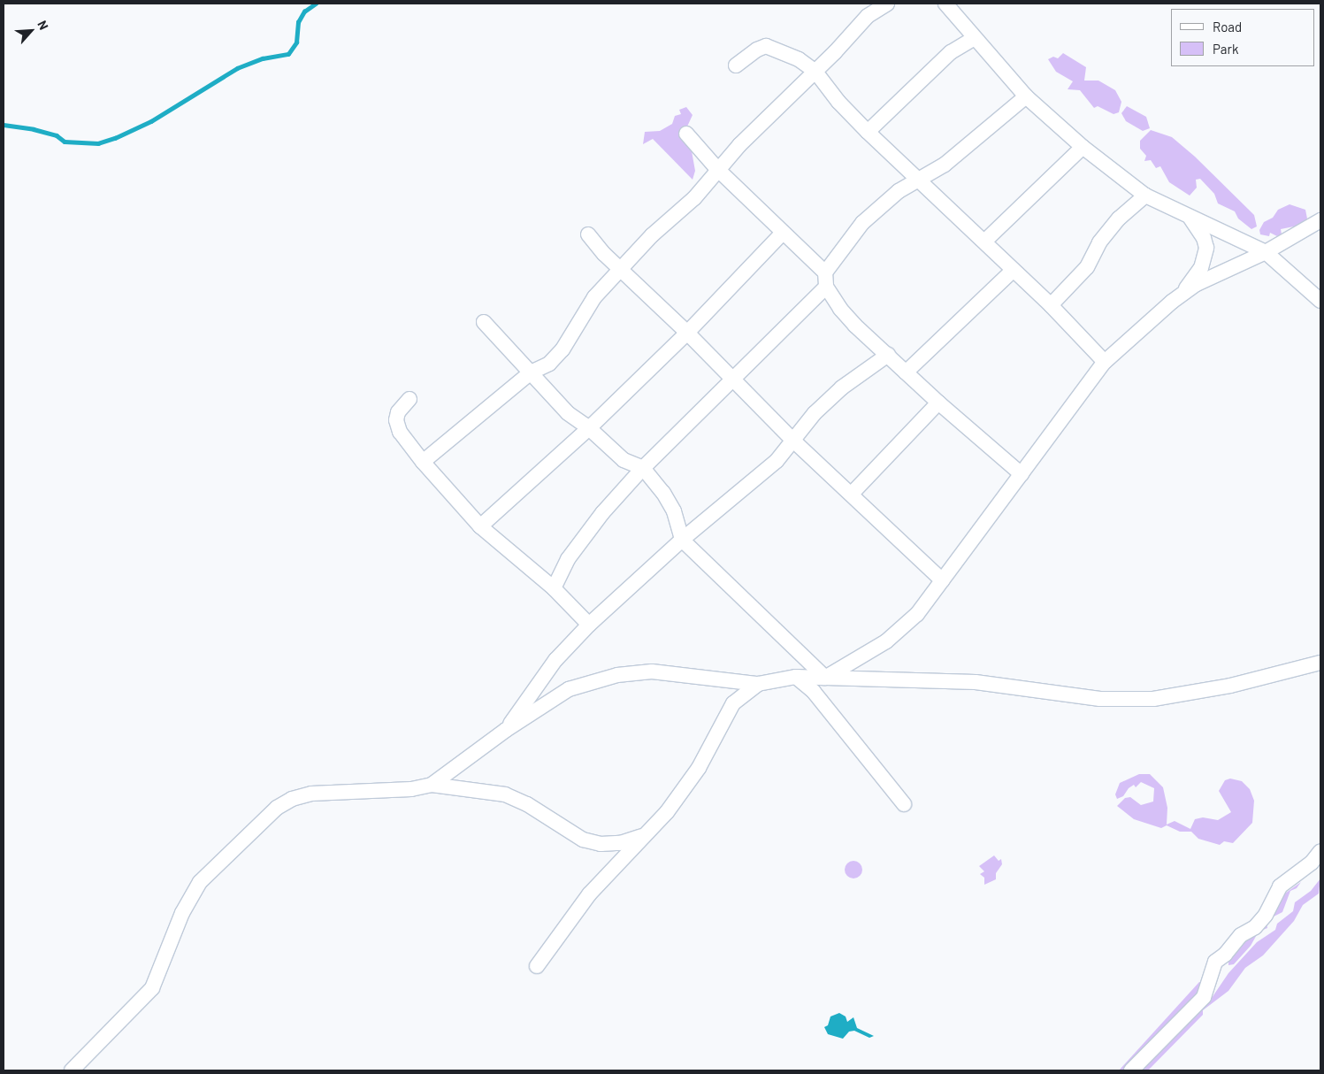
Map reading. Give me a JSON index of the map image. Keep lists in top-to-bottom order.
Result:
{
  "legend": ["Road", "Park"],
  "north": "top right"
}
